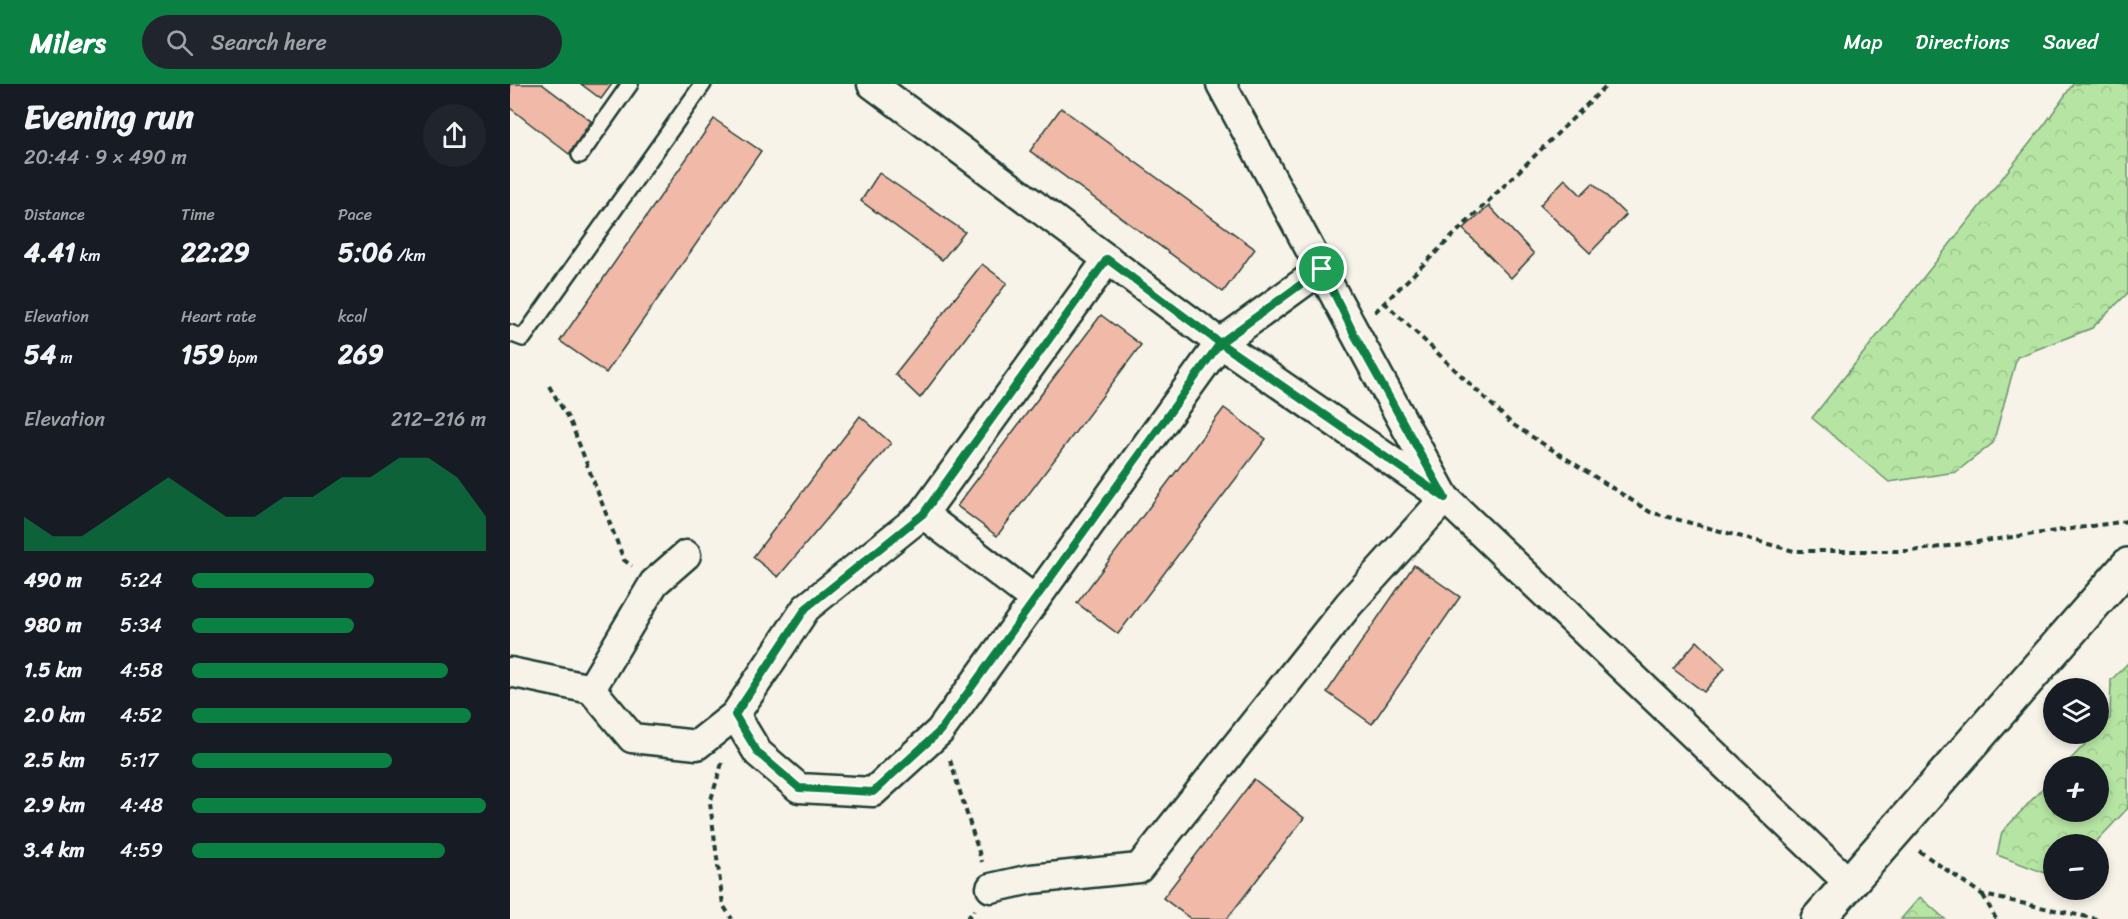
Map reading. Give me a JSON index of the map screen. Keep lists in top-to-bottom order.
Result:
{
  "page": {
    "header": "Milers",
    "search": "Search here",
    "nav": ["Map", "Directions", "Saved"],
    "heading": ["Evening run", "20:44 · 9 × 490 m"],
    "stats": [
      ["Distance", "4.41 km"],
      ["Time", "22:29"],
      ["Pace", "5:06 /km"],
      ["Elevation", "54 m"],
      ["Heart rate", "159 bpm"],
      ["kcal", "269"]
    ],
    "chart": ["Elevation", "212–216 m"],
    "list": [
      {
        "name": "490 m",
        "note": "5:24"
      },
      {
        "name": "980 m",
        "note": "5:34"
      },
      {
        "name": "1.5 km",
        "note": "4:58"
      },
      {
        "name": "2.0 km",
        "note": "4:52"
      },
      {
        "name": "2.5 km",
        "note": "5:17"
      },
      {
        "name": "2.9 km",
        "note": "4:48"
      },
      {
        "name": "3.4 km",
        "note": "4:59"
      }
    ],
    "map_buttons": ["+", "−"]
  }
}
